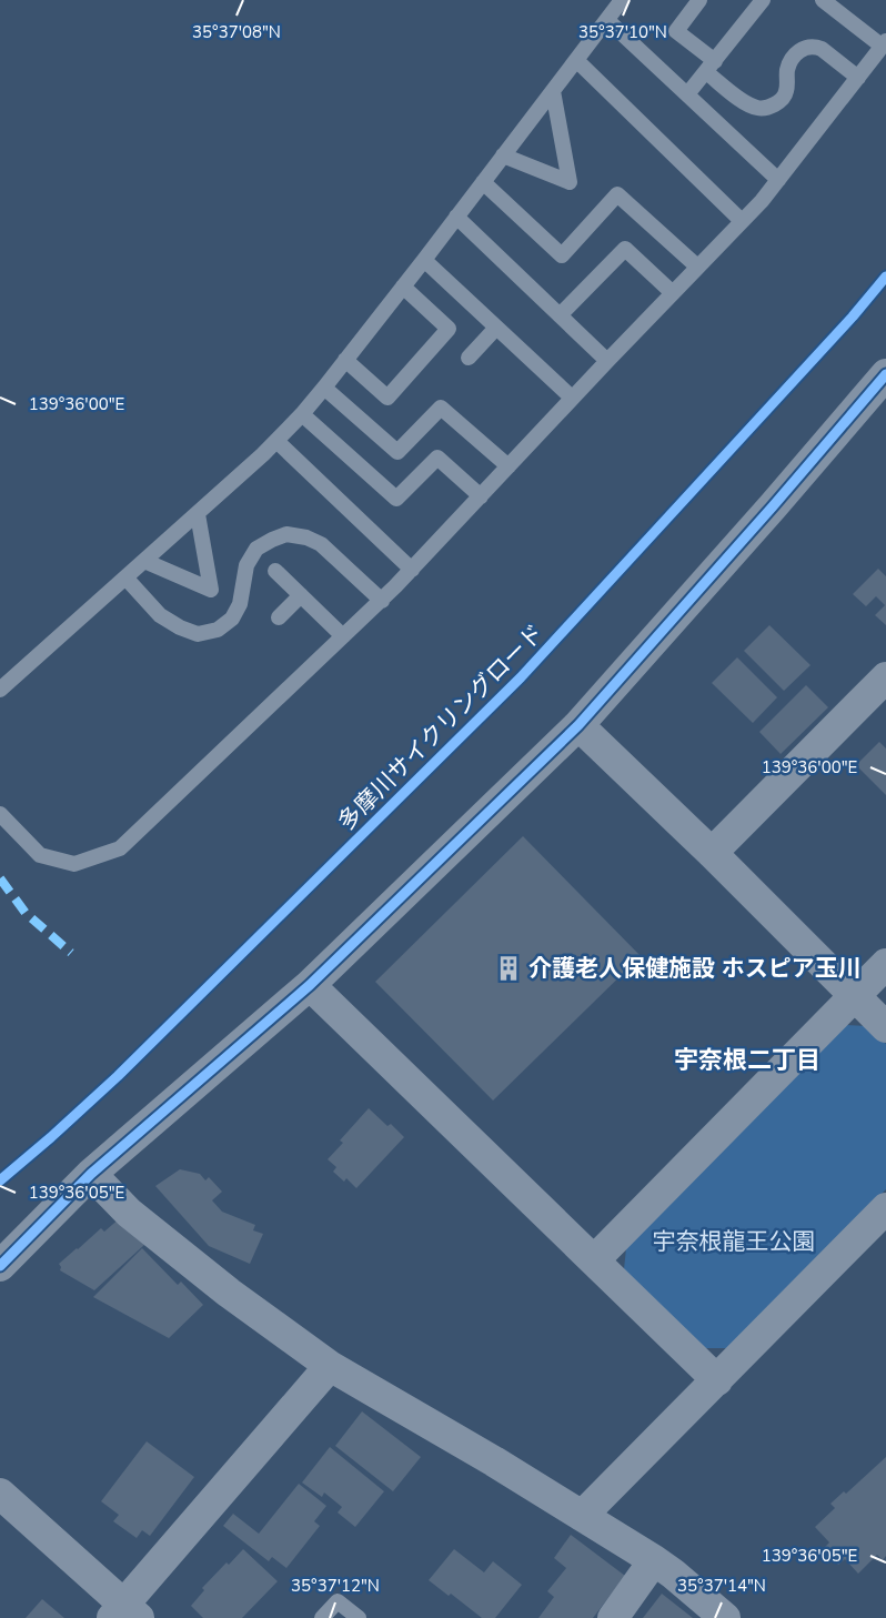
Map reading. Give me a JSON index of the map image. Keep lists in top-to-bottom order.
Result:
{
  "streets": {
    "cycle path": ["多摩川サイクリングロード"]
  },
  "districts": ["宇奈根二丁目"],
  "parks": ["宇奈根龍王公園"],
  "places": {
    "building": ["介護老人保健施設 ホスピア玉川"]
  },
  "coordinates": [
    "35°37'08\"N",
    "35°37'10\"N",
    "139°36'00\"E",
    "139°36'05\"E",
    "35°37'12\"N",
    "35°37'14\"N"
  ]
}
